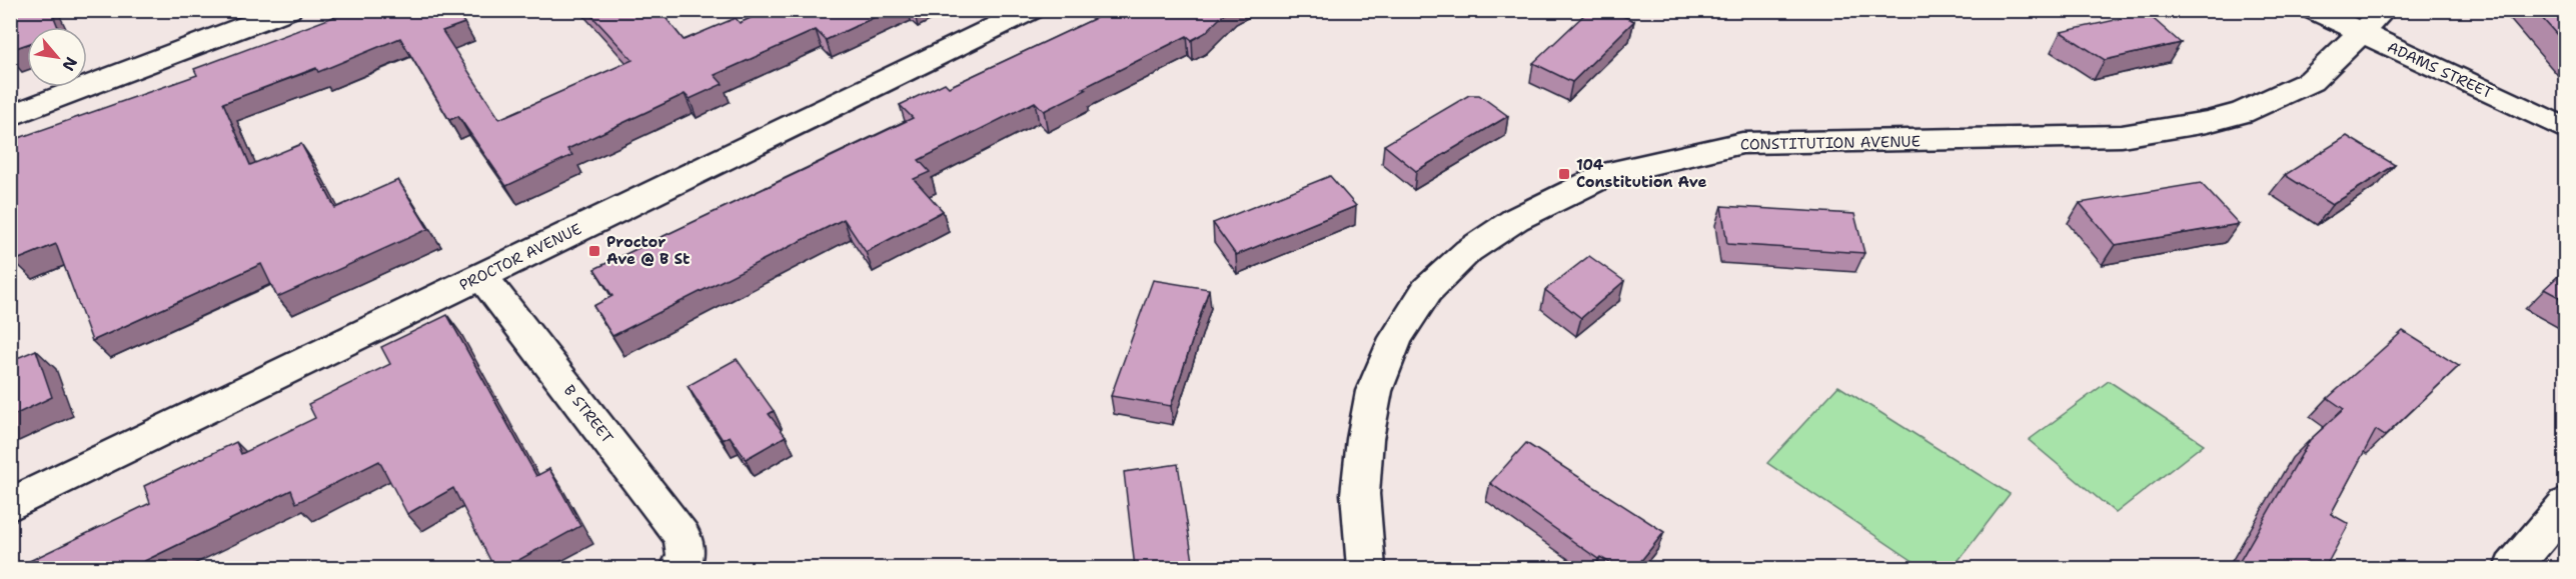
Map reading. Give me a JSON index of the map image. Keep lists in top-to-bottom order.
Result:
{
  "streets": {
    "street": [
      "ADAMS STREET",
      "CONSTITUTION AVENUE",
      "PROCTOR AVENUE",
      "B STREET"
    ]
  },
  "crossings": [
    ["ADAMS STREET", "CONSTITUTION AVENUE"],
    ["PROCTOR AVENUE", "B STREET"]
  ],
  "places": {
    "transit": ["104 Constitution Ave", "Proctor Ave @ B St"]
  },
  "north": "bottom right"
}
